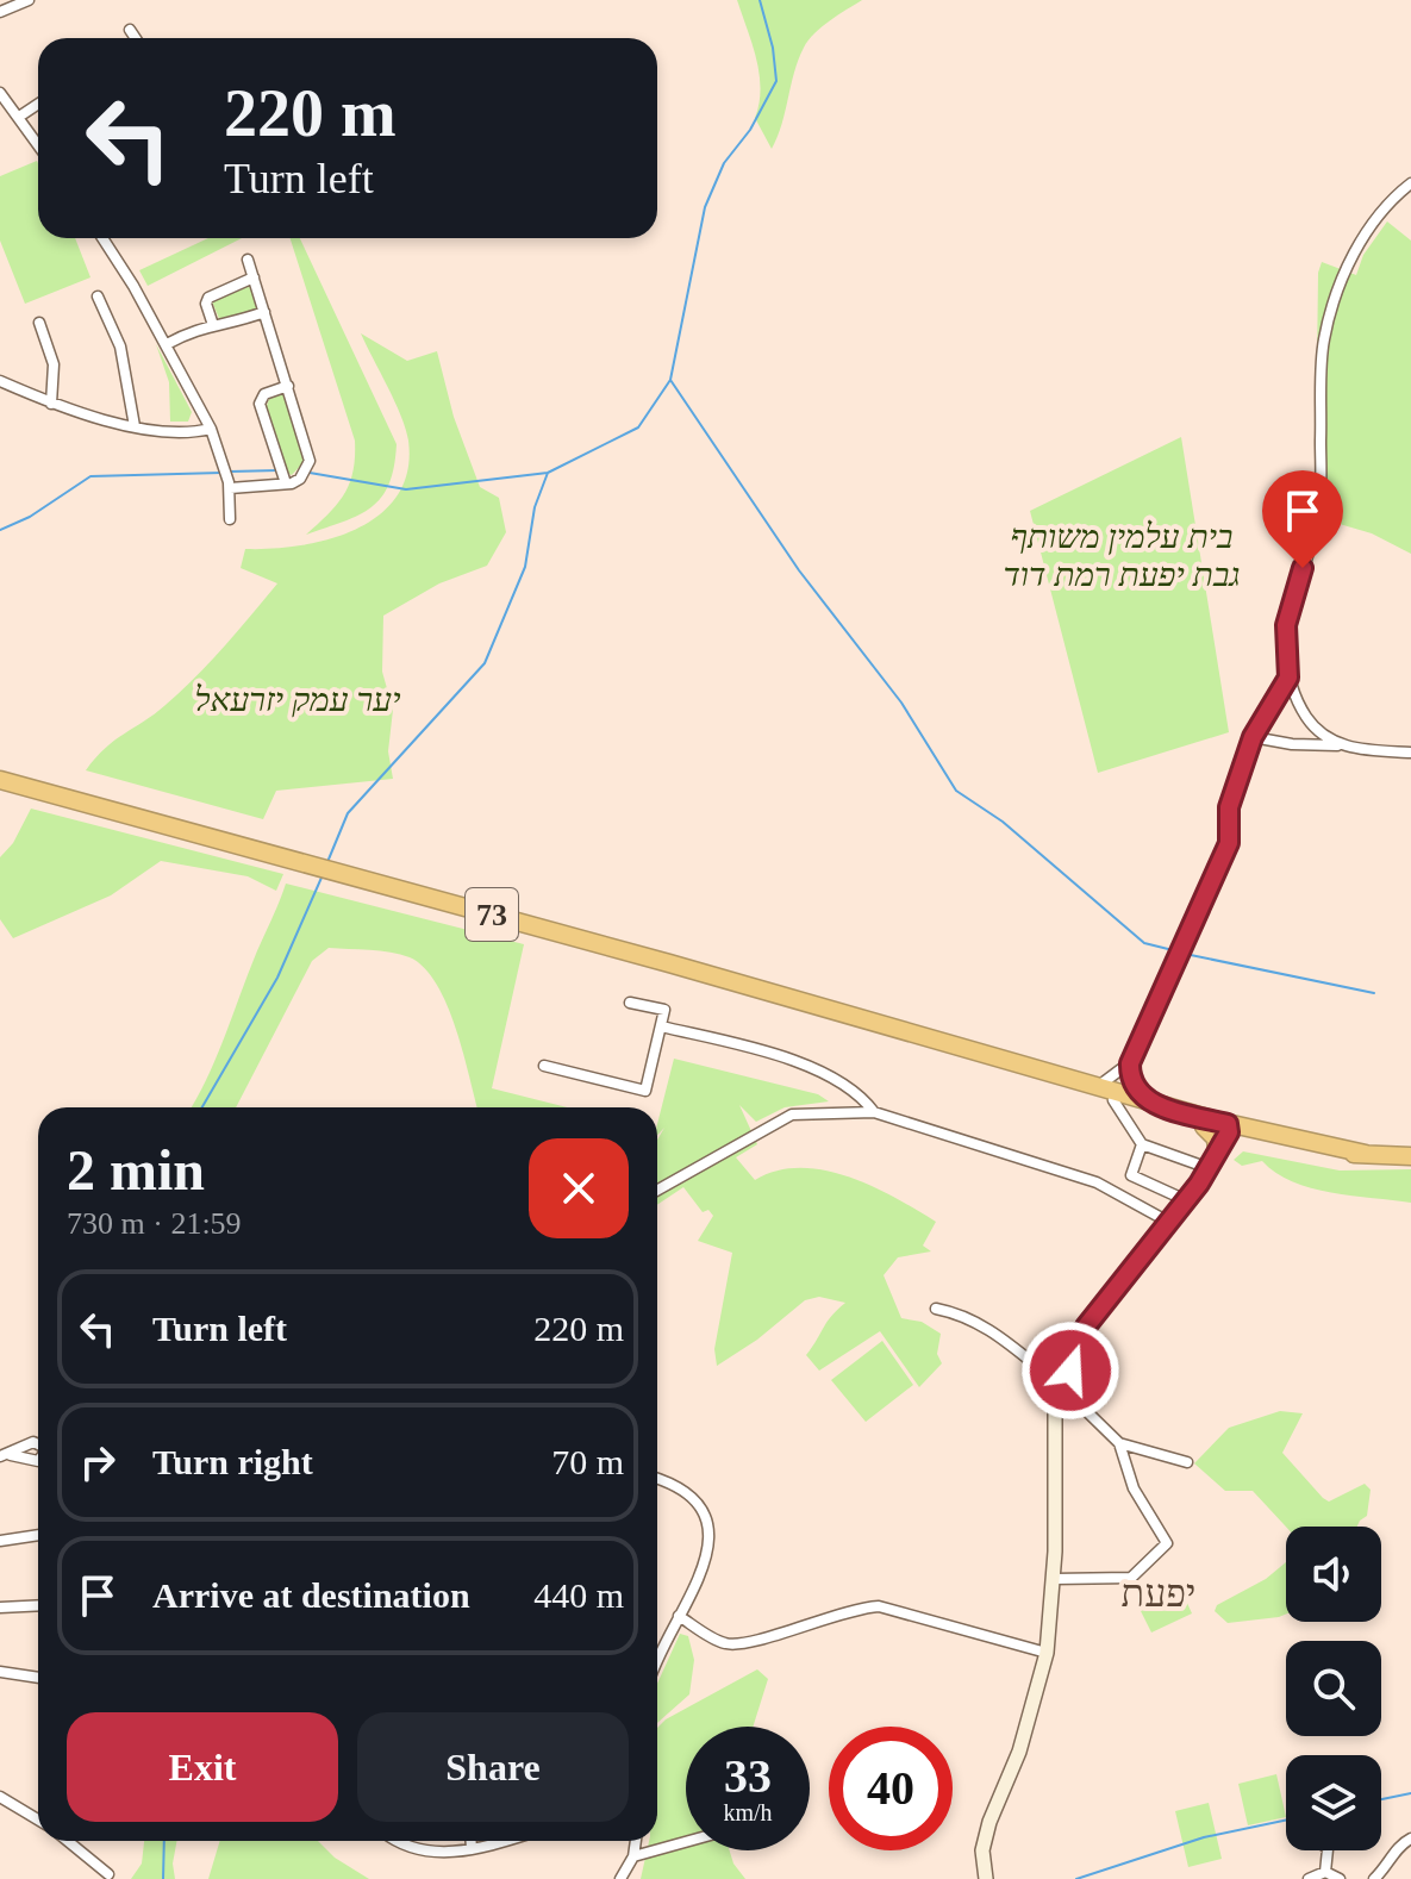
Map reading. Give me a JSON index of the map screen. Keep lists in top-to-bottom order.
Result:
{
  "streets": {
    "highway": ["73"]
  },
  "districts": ["יפעת"],
  "parks": ["בית עלמין משותף גבת יפעת רמת דוד", "יער עמק יזרעאל"],
  "page": {
    "turn": ["220 m", "Turn left"],
    "heading": ["2 min", "730 m · 21:59"],
    "list": [
      {
        "name": "Turn left",
        "value": "220 m"
      },
      {
        "name": "Turn right",
        "value": "70 m"
      },
      {
        "name": "Arrive at destination",
        "value": "440 m"
      }
    ],
    "buttons": ["Exit", "Share"],
    "speed": "33 km/h",
    "limit": "40"
  }
}
